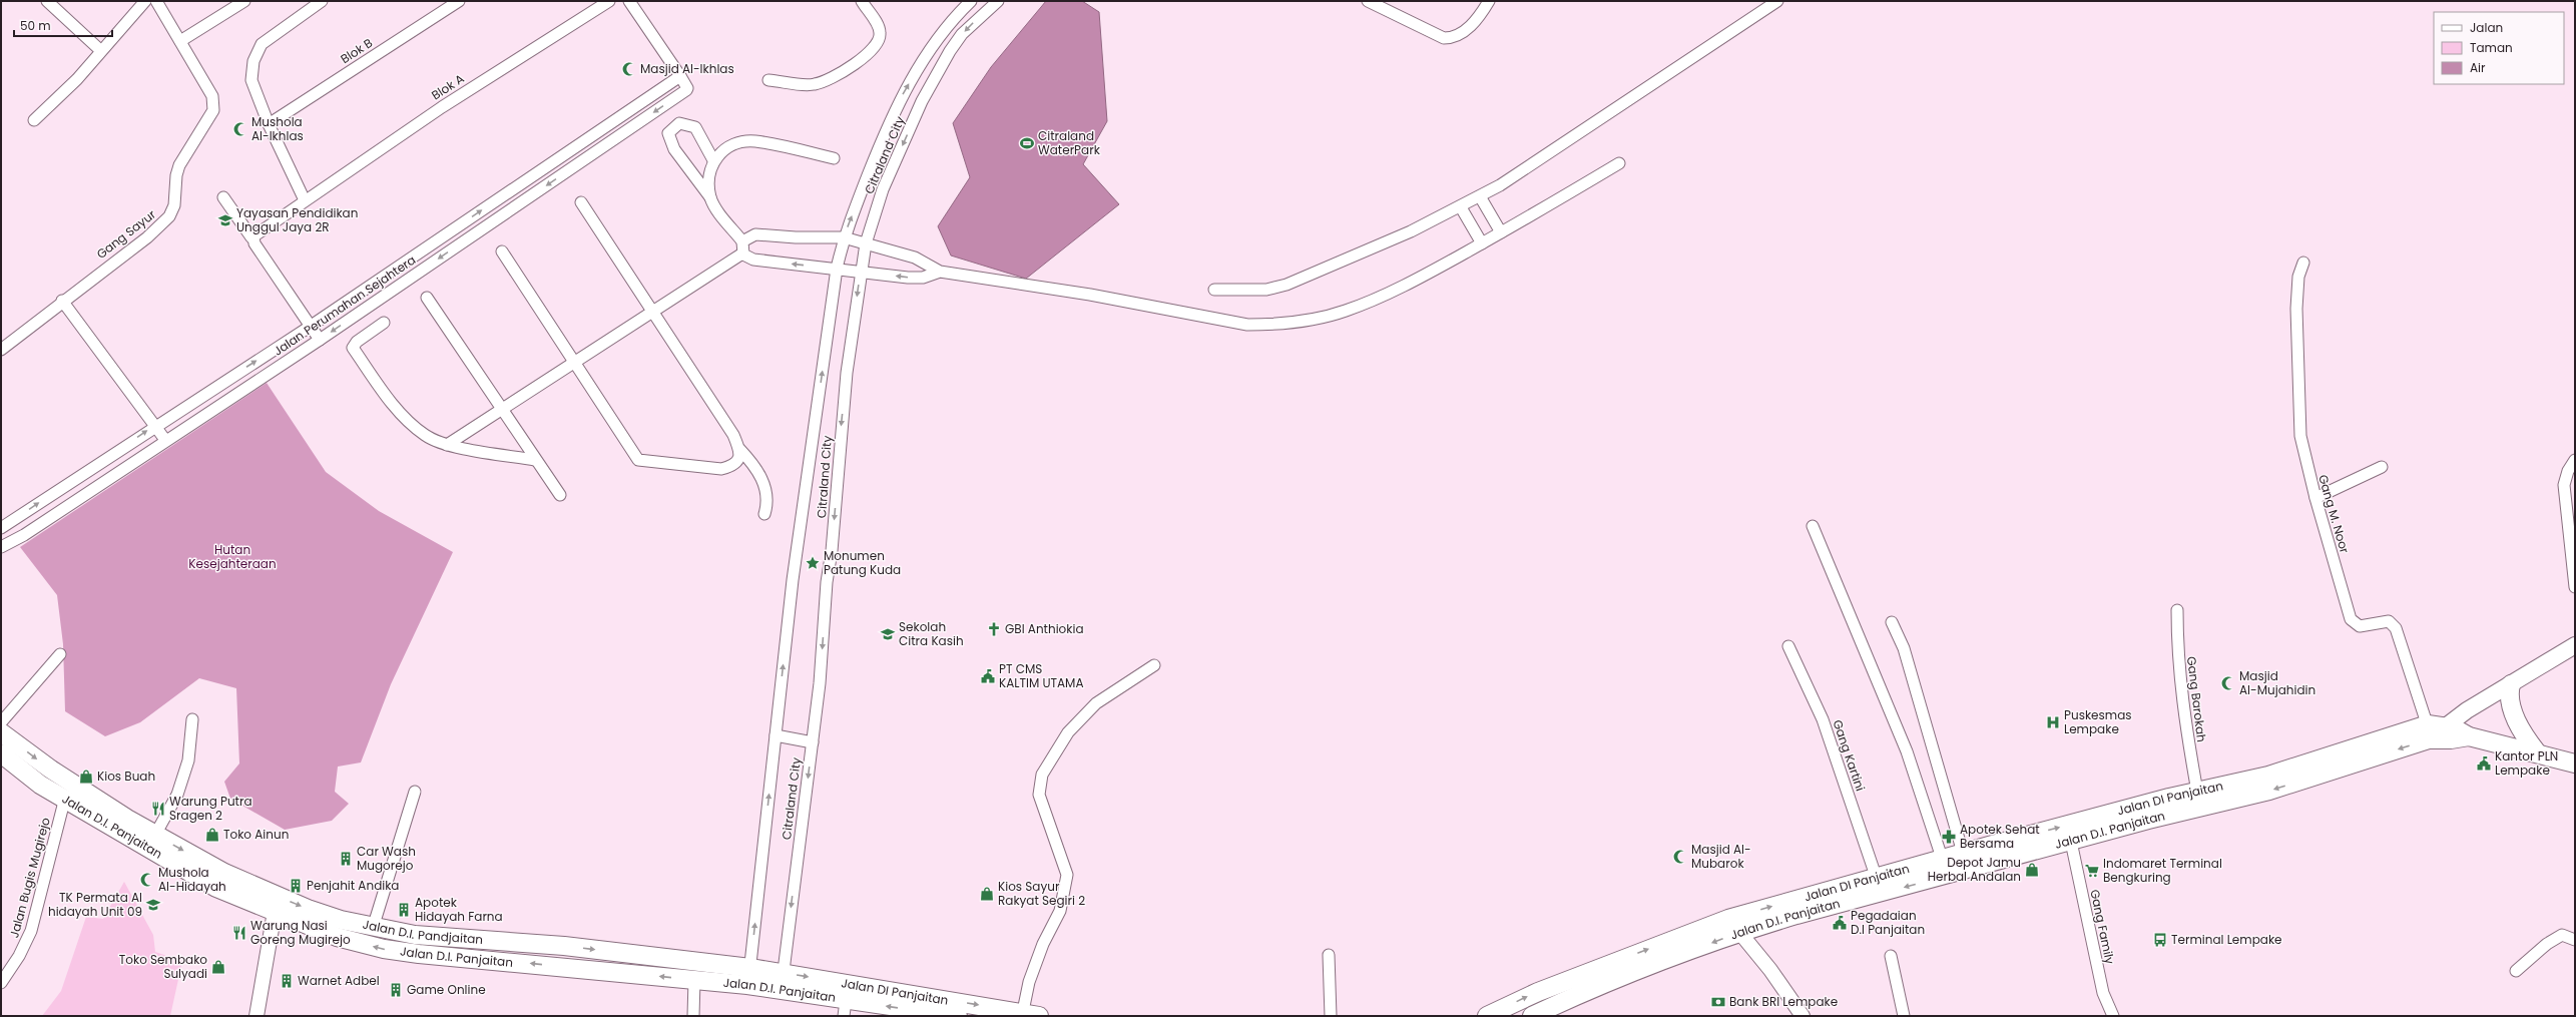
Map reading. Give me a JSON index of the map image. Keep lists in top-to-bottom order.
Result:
{
  "streets": {
    "highway": ["Jalan DI Panjaitan", "Jalan D.I. Panjaitan", "Jalan D.I. Pandjaitan"],
    "street": [
      "Blok B",
      "Blok A",
      "Citraland City",
      "Gang Sayur",
      "Jalan Perumahan Sejahtera",
      "Gang M. Noor",
      "Gang Barokah",
      "Gang Kartini",
      "Jalan Bugis Mugirejo",
      "Gang Family"
    ]
  },
  "crossings": [
    ["Citraland City", "Jalan DI Panjaitan"],
    ["Citraland City", "Jalan D.I. Panjaitan"],
    ["Citraland City", "Jalan D.I. Pandjaitan"],
    ["Gang M. Noor", "Jalan DI Panjaitan"],
    ["Gang M. Noor", "Jalan D.I. Panjaitan"],
    ["Gang Barokah", "Jalan DI Panjaitan"],
    ["Gang Kartini", "Jalan DI Panjaitan"],
    ["Jalan DI Panjaitan", "Jalan D.I. Panjaitan"],
    ["Jalan DI Panjaitan", "Jalan D.I. Pandjaitan"],
    ["Jalan D.I. Panjaitan", "Jalan Bugis Mugirejo"],
    ["Jalan D.I. Panjaitan", "Gang Family"],
    ["Jalan D.I. Panjaitan", "Jalan D.I. Pandjaitan"]
  ],
  "one_way": ["Jalan DI Panjaitan", "Jalan D.I. Panjaitan", "Jalan D.I. Pandjaitan"],
  "parks": ["Hutan Kesejahteraan"],
  "places": {
    "mosque": [
      "Masjid Al-Ikhlas",
      "Mushola Al-Ikhlas",
      "Masjid Al-Mujahidin",
      "Masjid Al- Mubarok",
      "Mushola Al-Hidayah"
    ],
    "sports": ["Citraland WaterPark"],
    "school or university": ["Yayasan Pendidikan Unggul Jaya 2R", "Sekolah Citra Kasih", "TK Permata Al hidayah Unit 09"],
    "place": ["Monumen Patung Kuda"],
    "church": ["GBI Anthiokia"],
    "public building": ["PT CMS KALTIM UTAMA", "Kantor PLN Lempake", "Pegadaian D.I Panjaitan"],
    "hospital": ["Puskesmas Lempake"],
    "shop": [
      "Kios Buah",
      "Toko Ainun",
      "Depot Jamu Herbal Andalan",
      "Kios Sayur Rakyat Segiri 2",
      "Toko Sembako Sulyadi"
    ],
    "restaurant": ["Warung Putra Sragen 2", "Warung Nasi Goreng Mugirejo"],
    "pharmacy": ["Apotek Sehat Bersama"],
    "building": [
      "Car Wash Mugorejo",
      "Penjahit Andika",
      "Apotek Hidayah Farna",
      "Warnet Adbel",
      "Game Online"
    ],
    "supermarket": ["Indomaret Terminal Bengkuring"],
    "bus stop": ["Terminal Lempake"],
    "bank": ["Bank BRI Lempake"]
  },
  "legend": ["Jalan", "Taman", "Air"],
  "scale_bar": "50 m"
}
